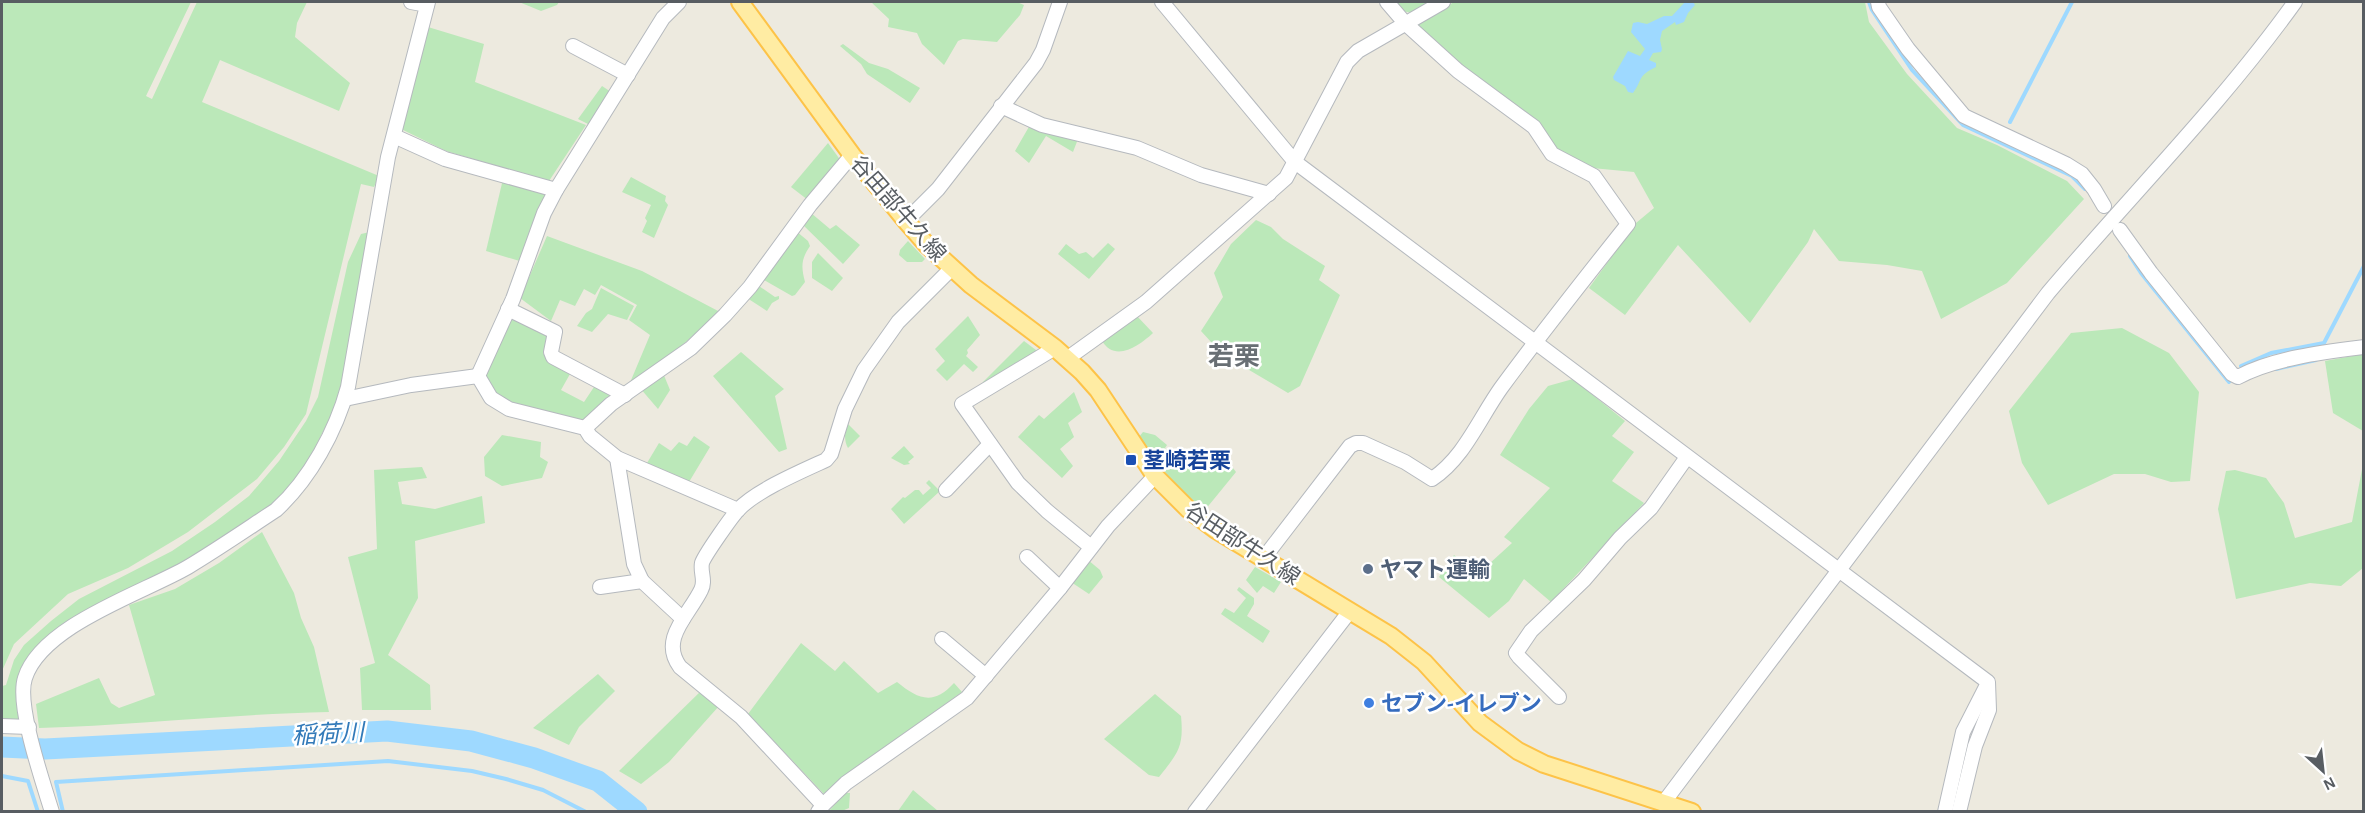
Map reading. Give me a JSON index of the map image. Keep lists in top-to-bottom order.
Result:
{
  "streets": {
    "main road": ["谷田部牛久線"]
  },
  "districts": ["若栗"],
  "water": ["稲荷川"],
  "places": {
    "transit": ["茎崎若栗"],
    "other": ["ヤマト運輸", "セブン-イレブン"]
  },
  "north": "bottom right"
}
